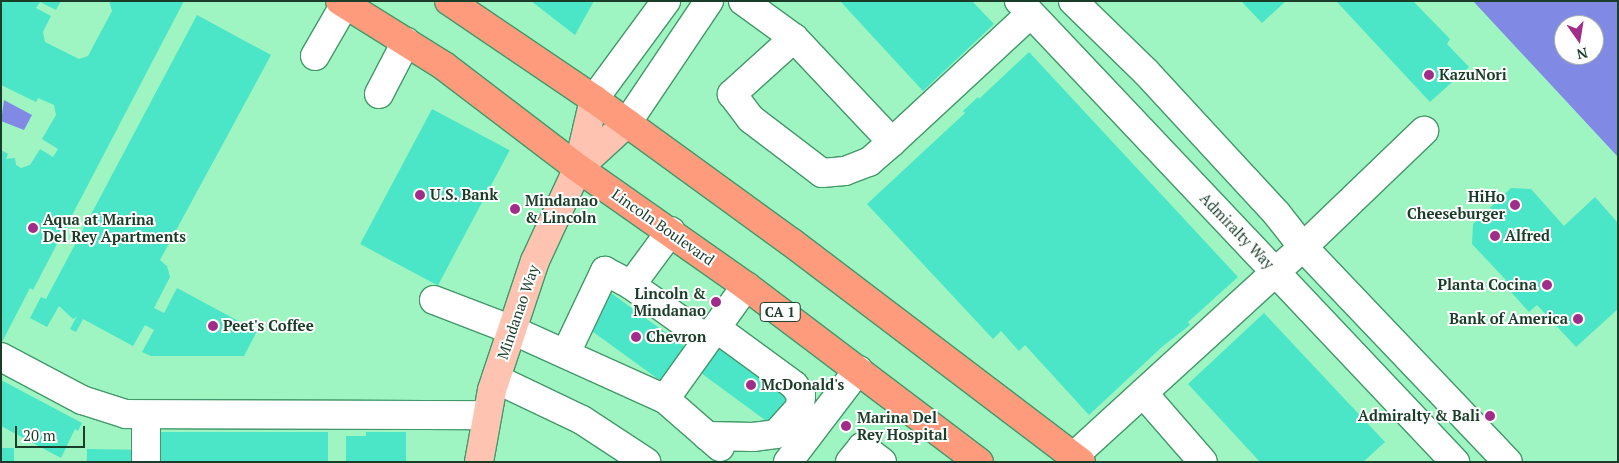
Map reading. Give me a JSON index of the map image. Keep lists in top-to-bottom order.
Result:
{
  "streets": {
    "highway": ["Lincoln Boulevard", "CA 1"],
    "main road": ["Mindanao Way"],
    "street": ["Admiralty Way"]
  },
  "crossings": [
    ["Lincoln Boulevard", "Mindanao Way"]
  ],
  "places": [
    "KazuNori",
    "U.S. Bank",
    "HiHo Cheeseburger",
    "Mindanao & Lincoln",
    "Aqua at Marina Del Rey Apartments",
    "Alfred",
    "Planta Cocina",
    "Lincoln & Mindanao",
    "Bank of America",
    "Peet's Coffee",
    "Chevron",
    "McDonald's",
    "Admiralty & Bali",
    "Marina Del Rey Hospital"
  ],
  "scale_bar": "20 m",
  "north": "bottom"
}
